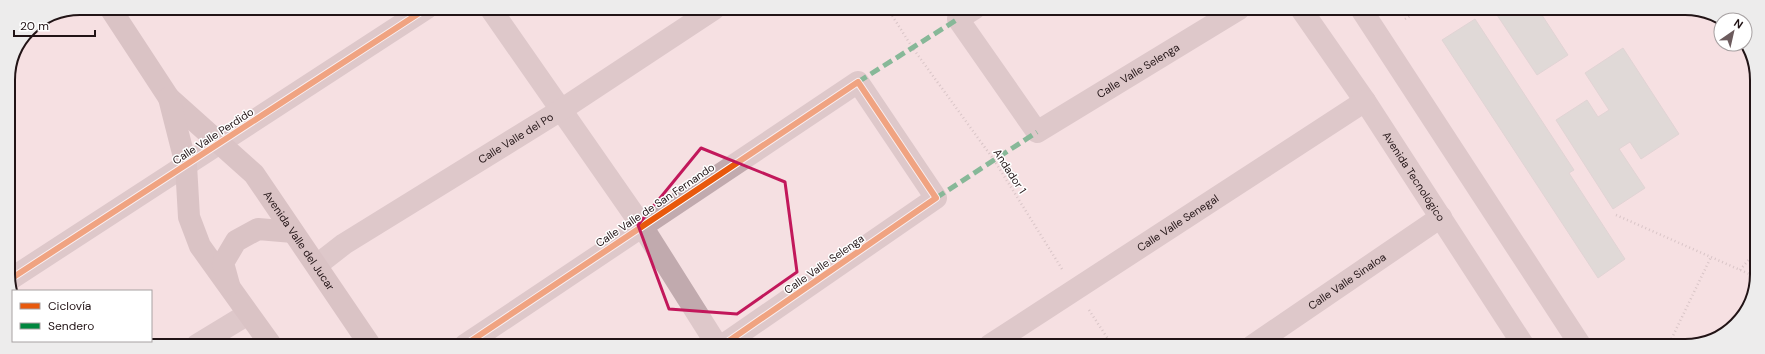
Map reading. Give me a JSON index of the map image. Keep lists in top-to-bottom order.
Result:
{
  "streets": {
    "main road": ["Avenida Valle del Jucar"],
    "street": [
      "Calle Valle Selenga",
      "Calle Valle Perdido",
      "Calle Valle del Po",
      "Avenida Tecnológico",
      "Calle Valle de San Fernando",
      "Calle Valle Senegal",
      "Calle Valle Sinaloa"
    ],
    "path": ["Andador 1"]
  },
  "crossings": [
    ["Calle Valle Selenga", "Calle Valle de San Fernando"],
    ["Calle Valle Perdido", "Avenida Valle del Jucar"],
    ["Calle Valle del Po", "Avenida Valle del Jucar"],
    ["Andador 1", "Calle Valle Senegal"],
    ["Avenida Tecnológico", "Calle Valle Senegal"],
    ["Avenida Tecnológico", "Calle Valle Sinaloa"]
  ],
  "legend": ["Ciclovía", "Sendero"],
  "scale_bar": "20 m",
  "north": "top right"
}
